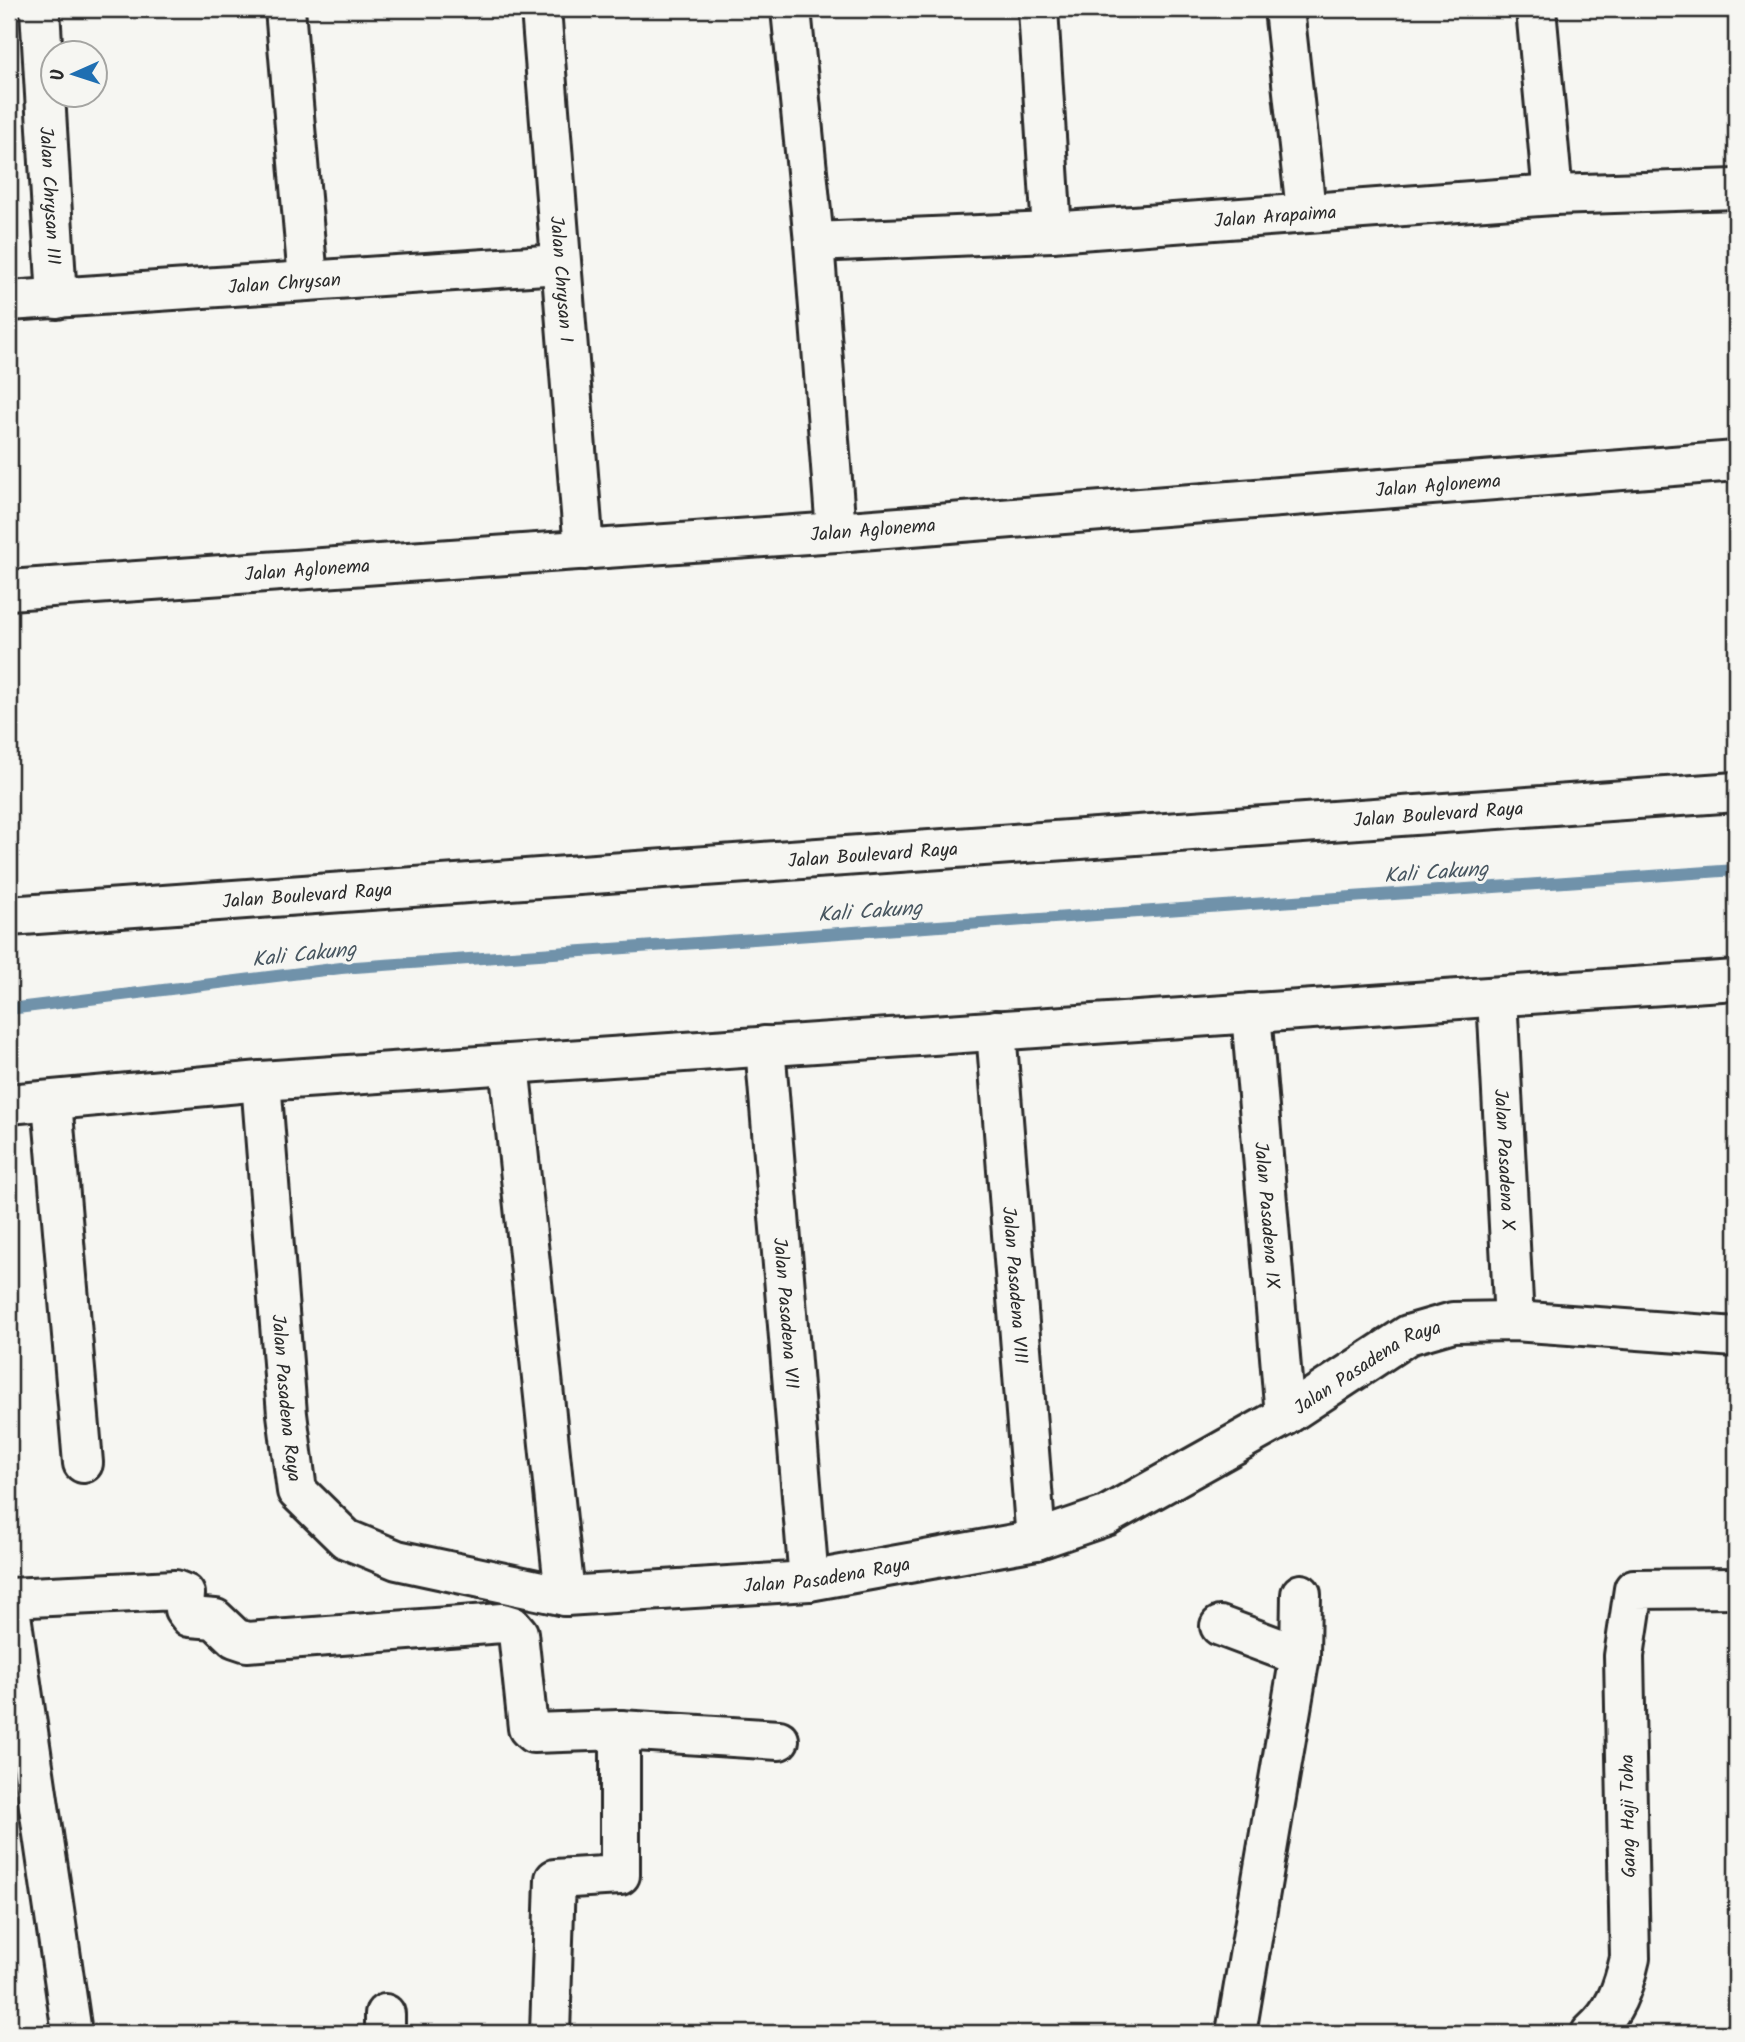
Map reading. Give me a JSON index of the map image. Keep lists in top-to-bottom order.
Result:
{
  "streets": {
    "street": [
      "Jalan Chrysan III",
      "Jalan Arapaima",
      "Jalan Chrysan I",
      "Jalan Chrysan",
      "Jalan Aglonema",
      "Jalan Boulevard Raya",
      "Jalan Pasadena X",
      "Jalan Pasadena IX",
      "Jalan Pasadena VIII",
      "Jalan Pasadena VII",
      "Jalan Pasadena Raya",
      "Gang Haji Toha"
    ]
  },
  "crossings": [
    ["Jalan Chrysan III", "Jalan Chrysan"],
    ["Jalan Chrysan I", "Jalan Chrysan"],
    ["Jalan Chrysan I", "Jalan Aglonema"],
    ["Jalan Pasadena X", "Jalan Pasadena Raya"],
    ["Jalan Pasadena IX", "Jalan Pasadena Raya"],
    ["Jalan Pasadena VIII", "Jalan Pasadena Raya"],
    ["Jalan Pasadena VII", "Jalan Pasadena Raya"]
  ],
  "water": ["Kali Cakung"],
  "north": "left"
}
